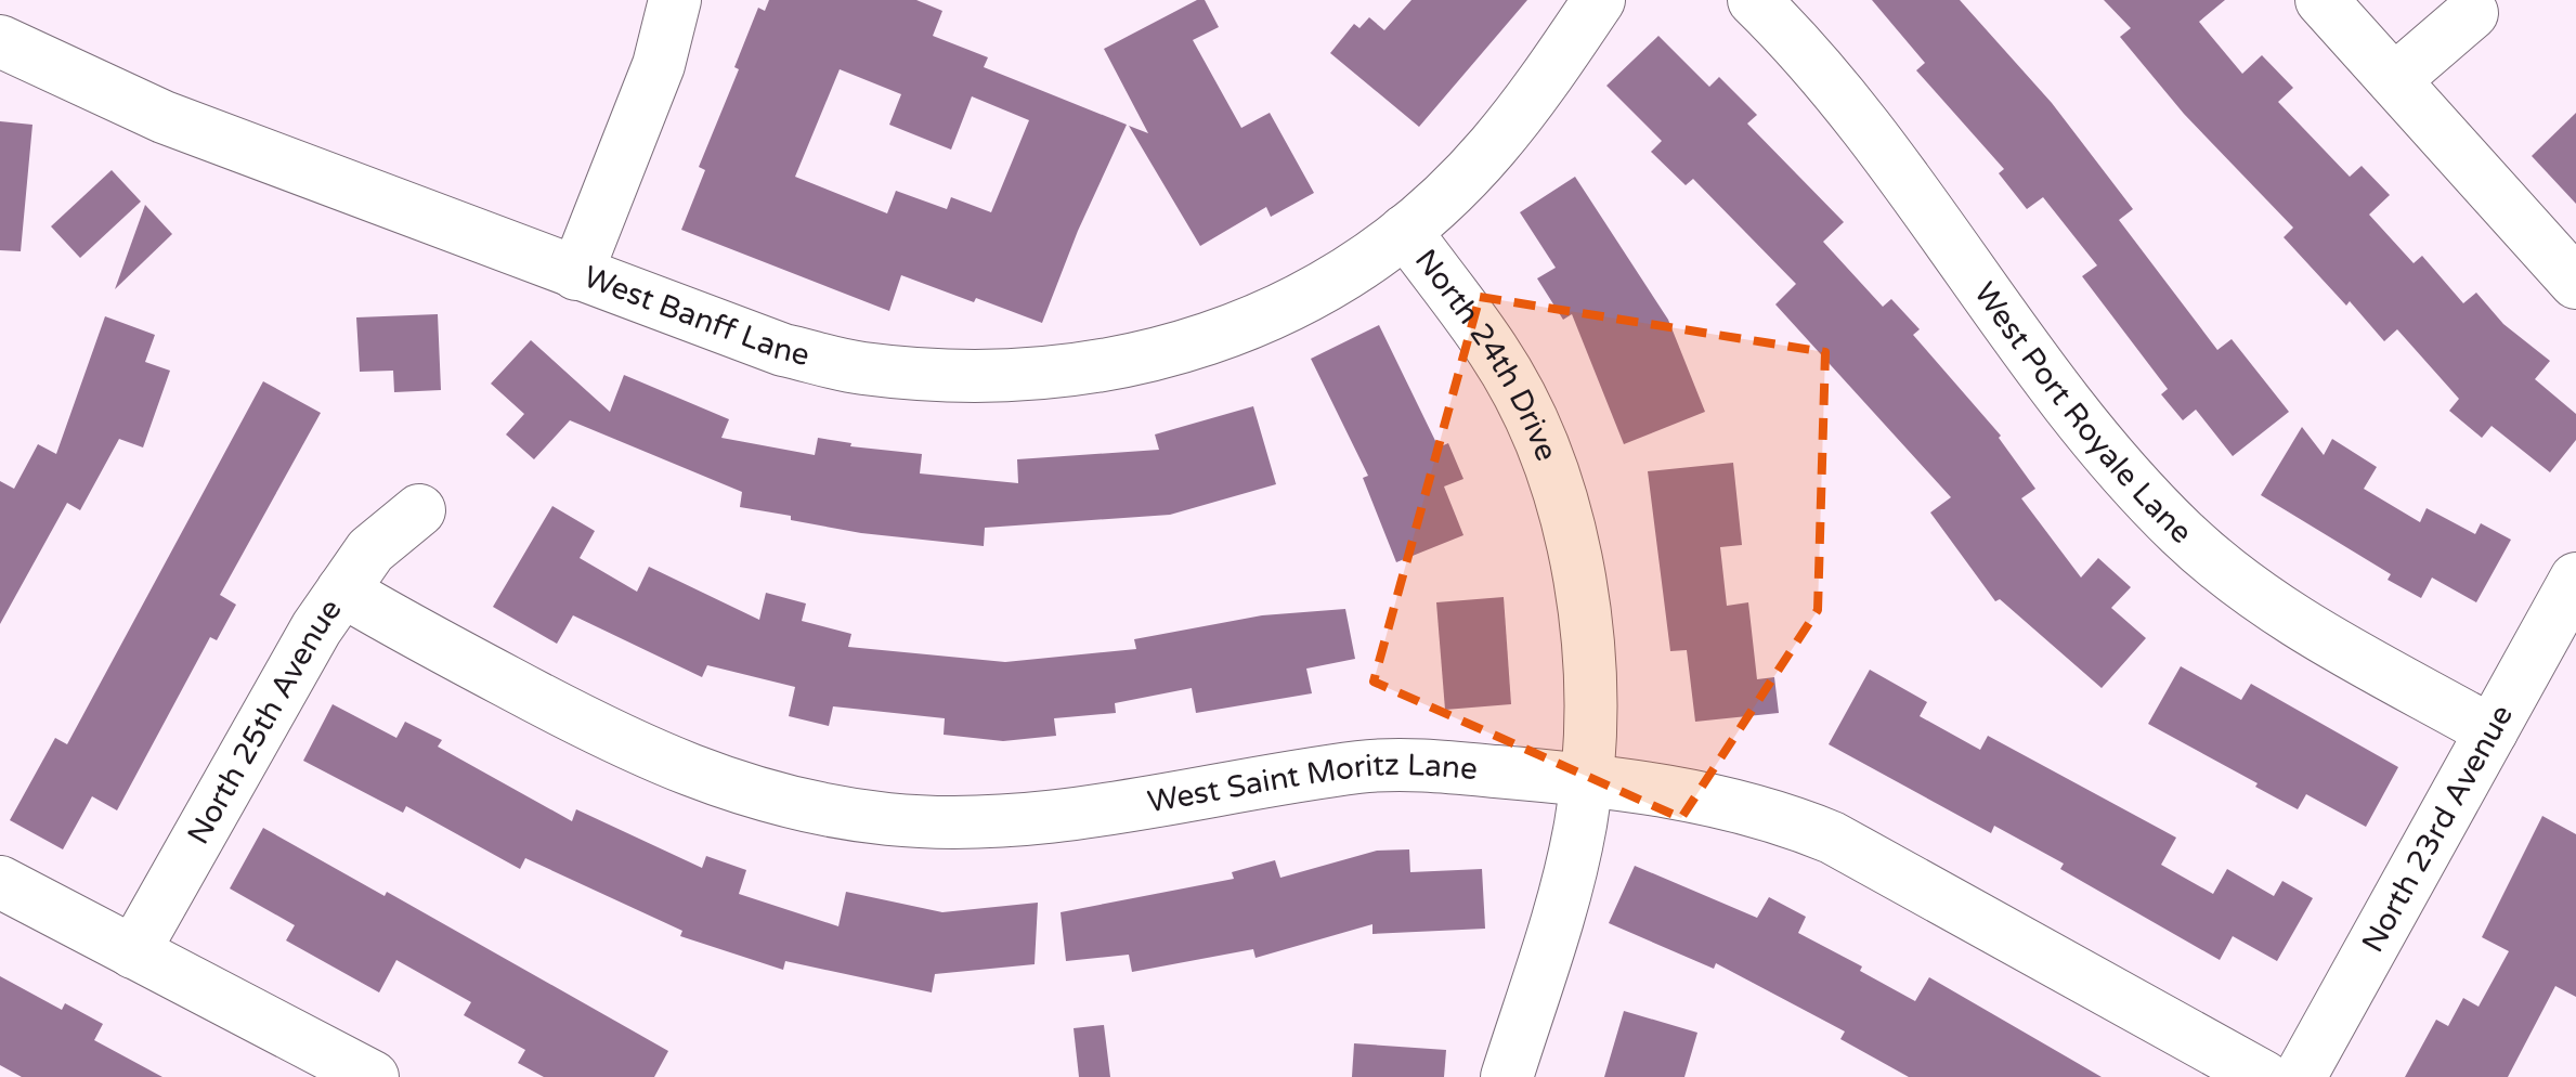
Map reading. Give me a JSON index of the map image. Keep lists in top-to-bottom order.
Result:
{
  "streets": {
    "street": [
      "West Banff Lane",
      "North 24th Drive",
      "West Port Royale Lane",
      "North 25th Avenue",
      "West Saint Moritz Lane",
      "North 23rd Avenue"
    ]
  },
  "crossings": [
    ["West Banff Lane", "North 24th Drive"],
    ["North 24th Drive", "West Saint Moritz Lane"],
    ["West Port Royale Lane", "North 23rd Avenue"],
    ["North 25th Avenue", "West Saint Moritz Lane"]
  ]
}
